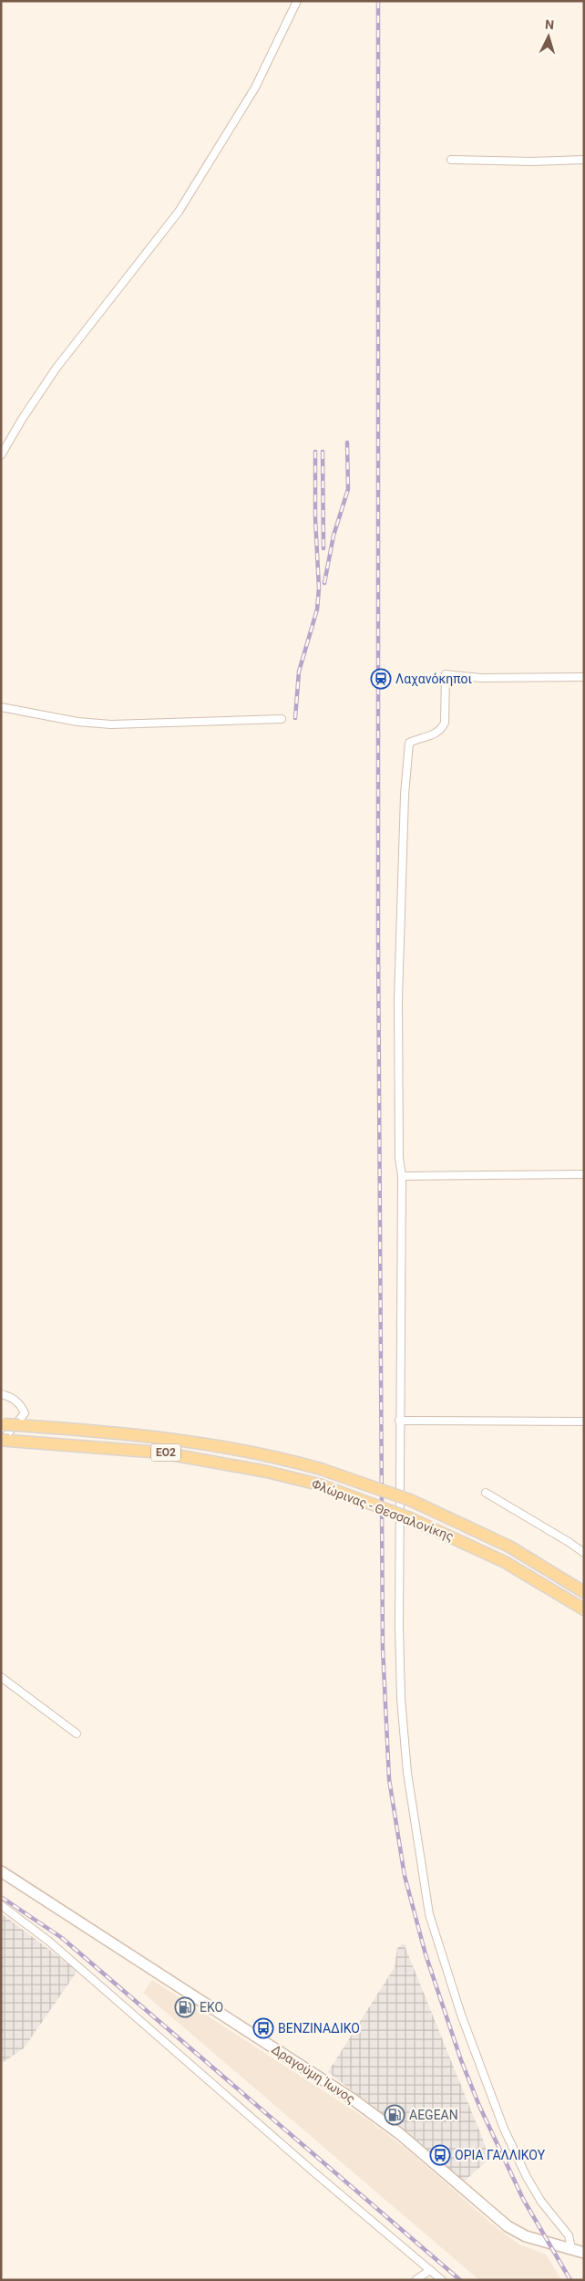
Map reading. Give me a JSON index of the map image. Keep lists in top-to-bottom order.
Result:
{
  "streets": {
    "main road": ["ΕΟ2", "Φλώρινας - Θεσσαλονίκης", "Δραγούμη Ίωνος"]
  },
  "places": {
    "station": ["Λαχανόκηποι"],
    "fuel station": ["EKO", "AEGEAN"],
    "bus stop": ["ΒΕΝΖΙΝΑΔΙΚΟ", "ΟΡΙΑ ΓΑΛΛΙΚΟΥ"]
  },
  "north": "top"
}
